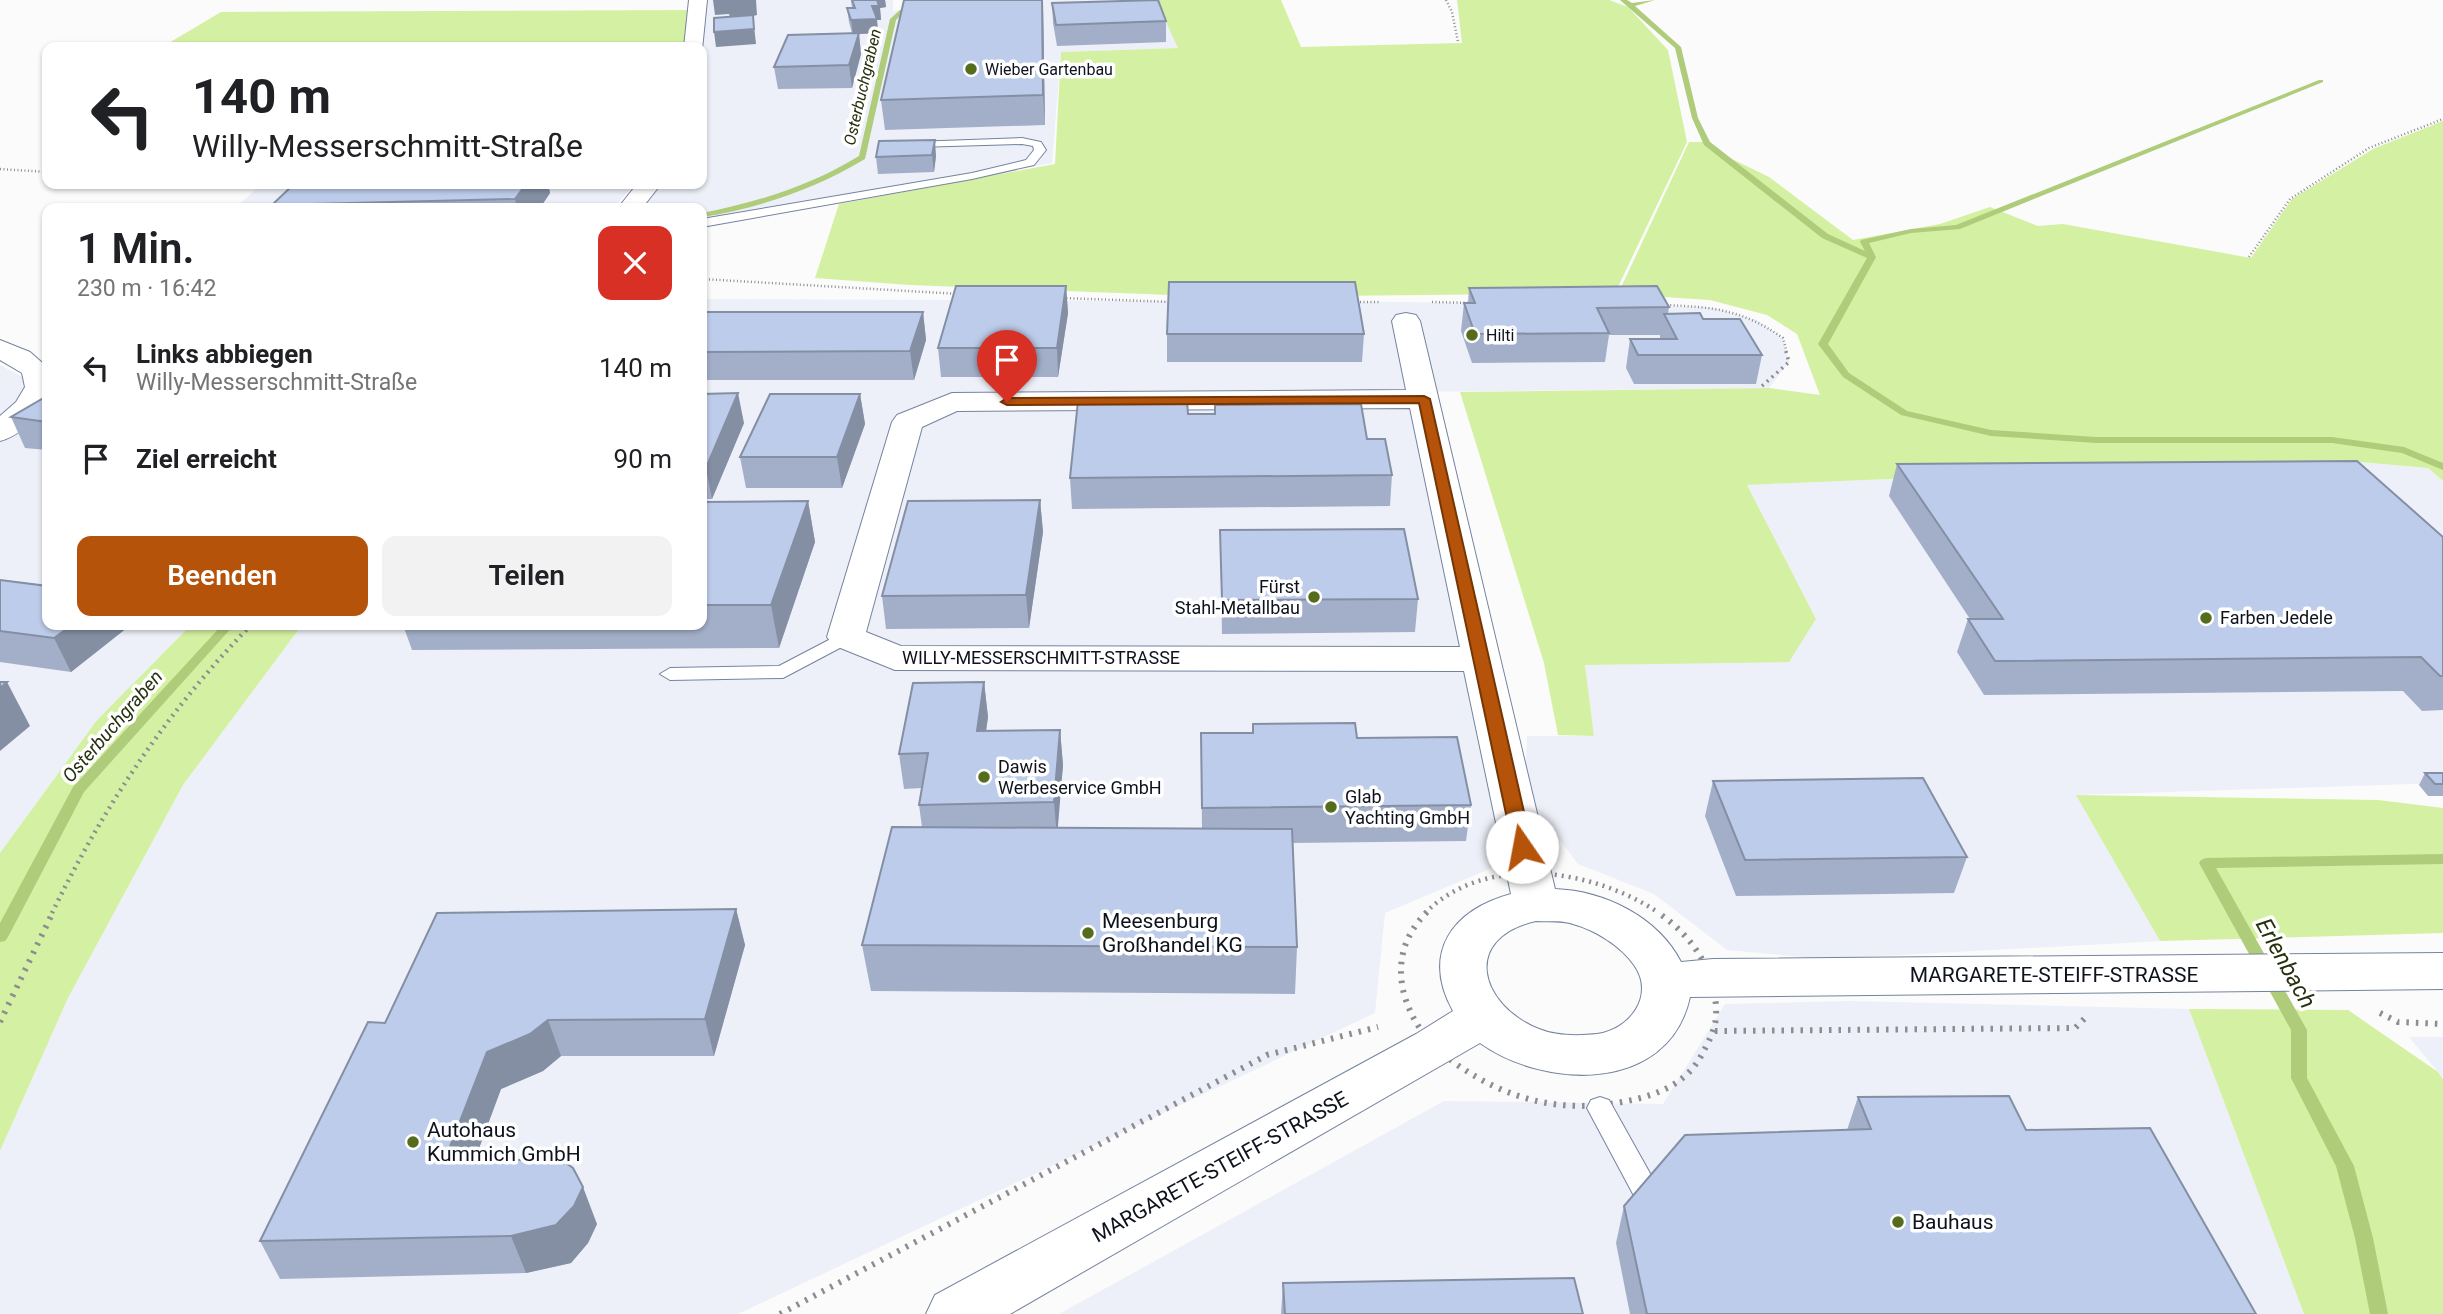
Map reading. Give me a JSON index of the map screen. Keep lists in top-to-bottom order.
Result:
{
  "streets": {
    "street": ["WILLY-MESSERSCHMITT-STRASSE", "MARGARETE-STEIFF-STRASSE"]
  },
  "water": ["Osterbuchgraben", "Erlenbach"],
  "places": [
    "Wieber Gartenbau",
    "Hilti",
    "Fürst Stahl-Metallbau",
    "Farben Jedele",
    "Dawis Werbeservice GmbH",
    "Glab Yachting GmbH",
    "Meesenburg Großhandel KG",
    "Autohaus Kummich GmbH",
    "Bauhaus"
  ],
  "page": {
    "turn": ["140 m", "Willy-Messerschmitt-Straße"],
    "heading": ["1 Min.", "230 m · 16:42"],
    "list": [
      {
        "name": "Links abbiegen",
        "note": "Willy-Messerschmitt-Straße",
        "value": "140 m"
      },
      {
        "name": "Ziel erreicht",
        "value": "90 m"
      }
    ],
    "buttons": ["Beenden", "Teilen"]
  }
}
